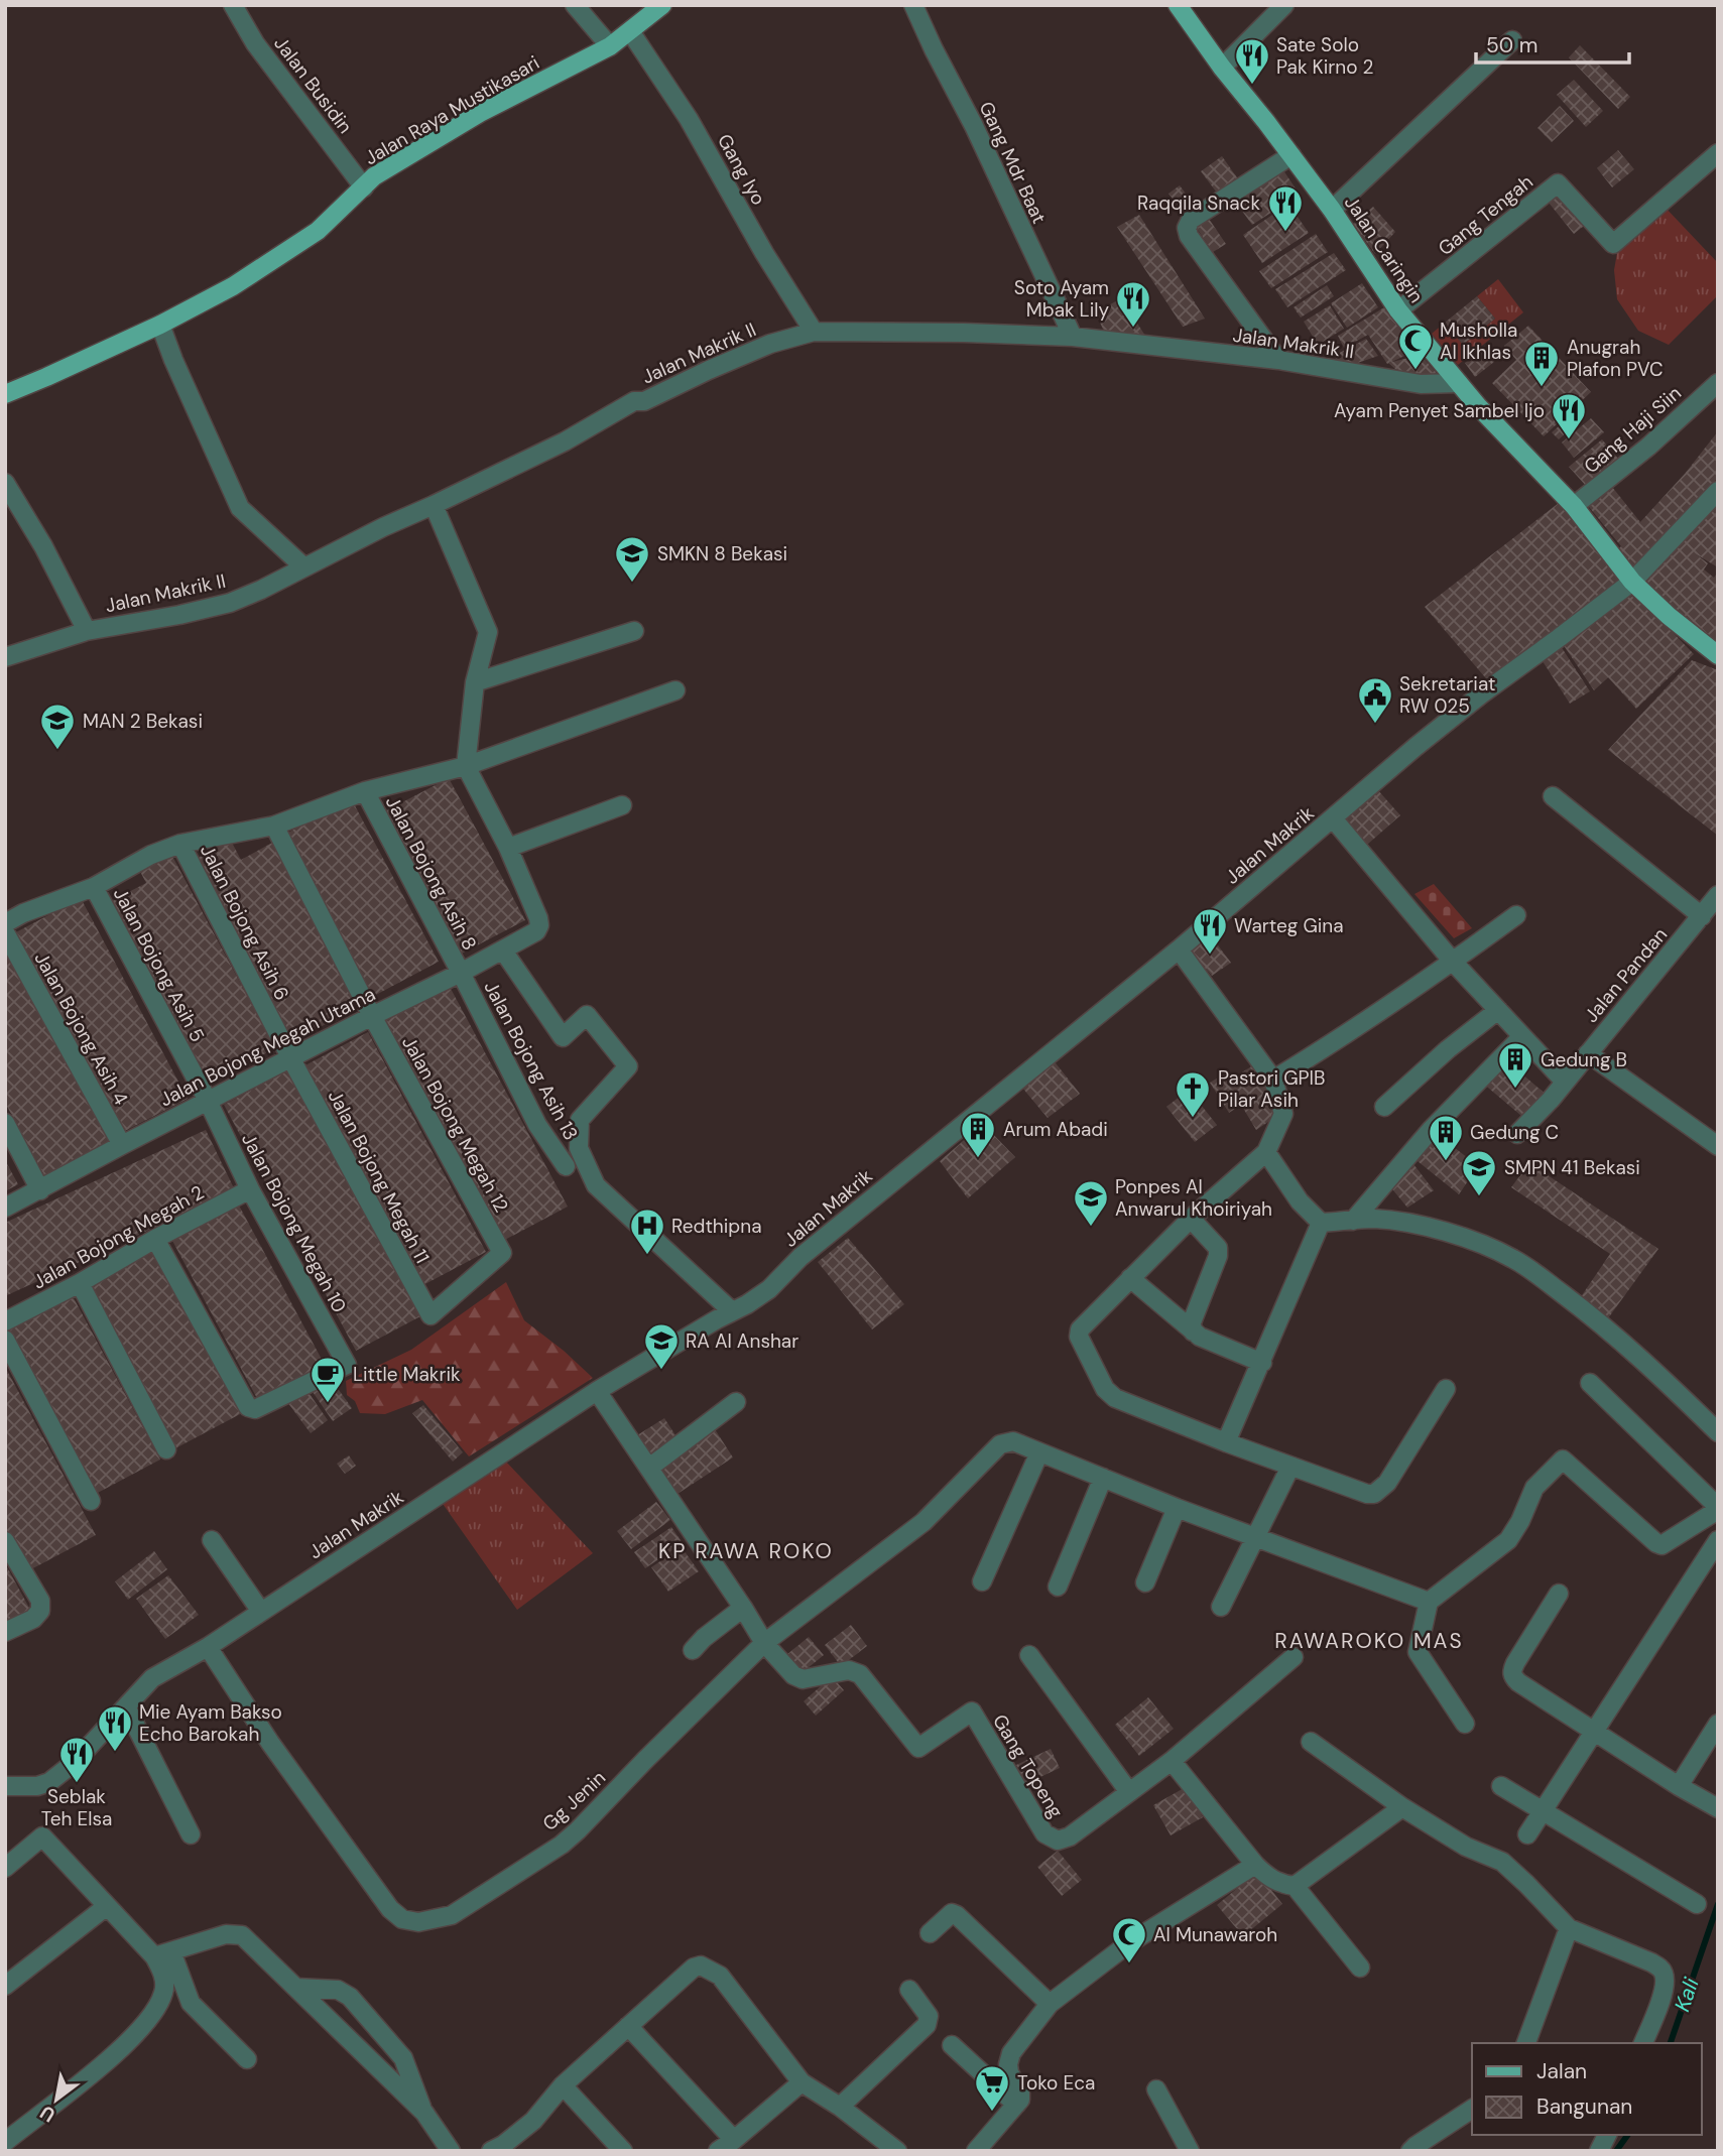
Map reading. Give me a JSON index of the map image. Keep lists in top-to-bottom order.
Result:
{
  "streets": {
    "main road": ["Jalan Raya Mustikasari", "Jalan Caringin"],
    "street": [
      "Jalan Busidin",
      "Gang Mdr Baat",
      "Gang Iyo",
      "Gang Tengah",
      "Jalan Makrik II",
      "Gang Haji Siin",
      "Jalan Makrik",
      "Jalan Bojong Asih 8",
      "Jalan Bojong Asih 6",
      "Jalan Bojong Asih 5",
      "Jalan Pandan",
      "Jalan Bojong Asih 4",
      "Jalan Bojong Megah Utama",
      "Jalan Bojong Asih 13",
      "Jalan Bojong Megah 12",
      "Jalan Bojong Megah 11",
      "Jalan Bojong Megah 10",
      "Jalan Bojong Megah 2",
      "Gang Topeng",
      "Gg Jenin"
    ]
  },
  "crossings": [
    ["Jalan Busidin", "Jalan Raya Mustikasari"],
    ["Jalan Raya Mustikasari", "Gang Iyo"],
    ["Gang Mdr Baat", "Jalan Makrik II"],
    ["Gang Iyo", "Jalan Makrik II"],
    ["Gang Tengah", "Jalan Caringin"],
    ["Jalan Caringin", "Jalan Makrik II"],
    ["Jalan Caringin", "Gang Haji Siin"],
    ["Jalan Caringin", "Jalan Makrik"],
    ["Jalan Makrik", "Gang Topeng"],
    ["Jalan Makrik", "Gg Jenin"],
    ["Jalan Bojong Asih 8", "Jalan Bojong Megah Utama"],
    ["Jalan Bojong Asih 8", "Jalan Bojong Asih 13"],
    ["Jalan Bojong Asih 6", "Jalan Bojong Megah Utama"],
    ["Jalan Bojong Asih 6", "Jalan Bojong Megah 11"],
    ["Jalan Bojong Asih 5", "Jalan Bojong Megah Utama"],
    ["Jalan Bojong Asih 5", "Jalan Bojong Megah 10"],
    ["Jalan Bojong Asih 4", "Jalan Bojong Megah Utama"],
    ["Jalan Bojong Megah Utama", "Jalan Bojong Asih 13"],
    ["Jalan Bojong Megah Utama", "Jalan Bojong Megah 12"],
    ["Jalan Bojong Megah Utama", "Jalan Bojong Megah 11"],
    ["Jalan Bojong Megah Utama", "Jalan Bojong Megah 10"],
    ["Jalan Bojong Megah 12", "Jalan Bojong Megah 11"],
    ["Jalan Bojong Megah 10", "Jalan Bojong Megah 2"],
    ["Gang Topeng", "Gg Jenin"]
  ],
  "districts": ["KP RAWA ROKO", "RAWAROKO MAS"],
  "water": ["Kali"],
  "places": {
    "restaurant": [
      "Sate Solo Pak Kirno 2",
      "Raqqila Snack",
      "Soto Ayam Mbak Lily",
      "Ayam Penyet Sambel Ijo",
      "Warteg Gina",
      "Mie Ayam Bakso Echo Barokah",
      "Seblak Teh Elsa"
    ],
    "mosque": ["Musholla Al Ikhlas", "Al Munawaroh"],
    "building": [
      "Anugrah Plafon PVC",
      "Gedung B",
      "Arum Abadi",
      "Gedung C"
    ],
    "school or university": [
      "SMKN 8 Bekasi",
      "MAN 2 Bekasi",
      "SMPN 41 Bekasi",
      "Ponpes Al Anwarul Khoiriyah",
      "RA Al Anshar"
    ],
    "public building": ["Sekretariat RW 025"],
    "church": ["Pastori GPIB Pilar Asih"],
    "hospital": ["Redthipna"],
    "cafe": ["Little Makrik"],
    "supermarket": ["Toko Eca"]
  },
  "legend": ["Jalan", "Bangunan"],
  "scale_bar": "50 m",
  "north": "bottom left"
}
